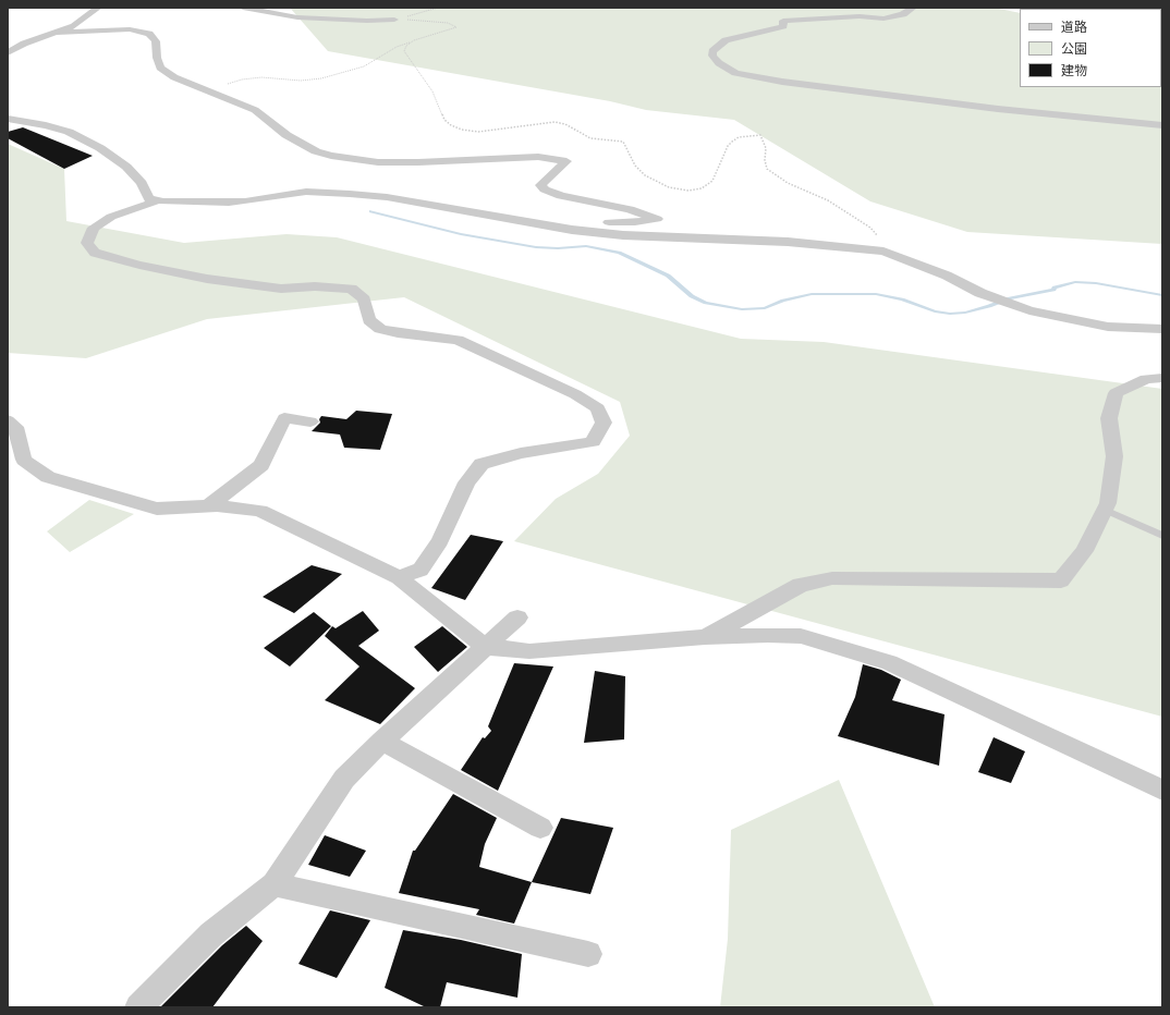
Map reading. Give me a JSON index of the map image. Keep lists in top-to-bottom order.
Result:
{
  "legend": ["道路", "公園", "建物"]
}
